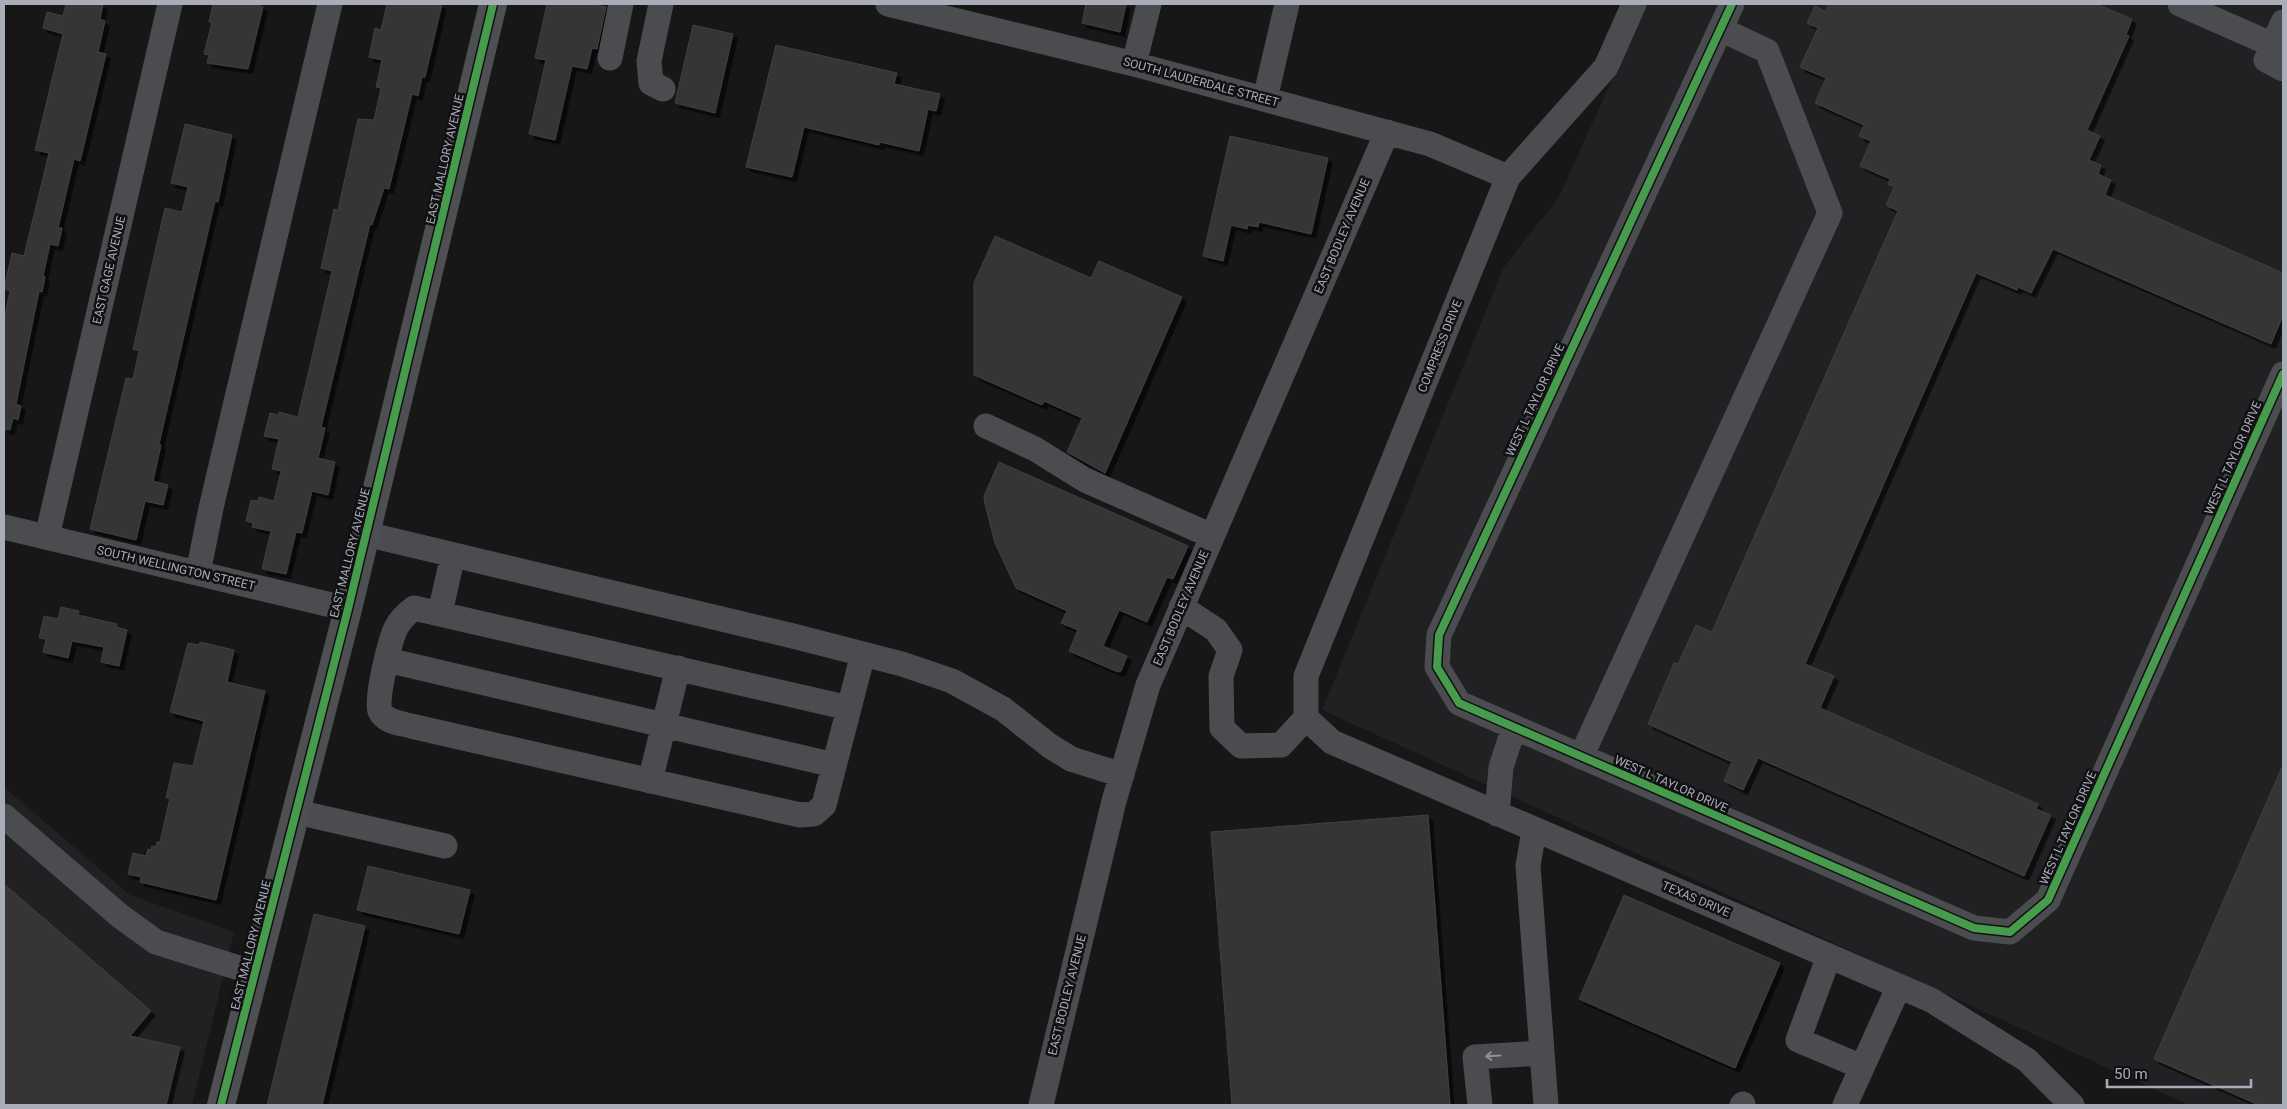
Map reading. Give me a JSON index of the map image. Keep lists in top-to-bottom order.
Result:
{
  "streets": {
    "main road": ["EAST MALLORY AVENUE"],
    "street": [
      "SOUTH LAUDERDALE STREET",
      "EAST BODLEY AVENUE",
      "EAST GAGE AVENUE",
      "COMPRESS DRIVE",
      "WEST L TAYLOR DRIVE",
      "SOUTH WELLINGTON STREET",
      "TEXAS DRIVE"
    ]
  },
  "crossings": [
    ["SOUTH LAUDERDALE STREET", "EAST BODLEY AVENUE"],
    ["SOUTH LAUDERDALE STREET", "COMPRESS DRIVE"],
    ["EAST MALLORY AVENUE", "SOUTH WELLINGTON STREET"],
    ["EAST GAGE AVENUE", "SOUTH WELLINGTON STREET"],
    ["COMPRESS DRIVE", "TEXAS DRIVE"]
  ],
  "scale_bar": "50 m"
}
